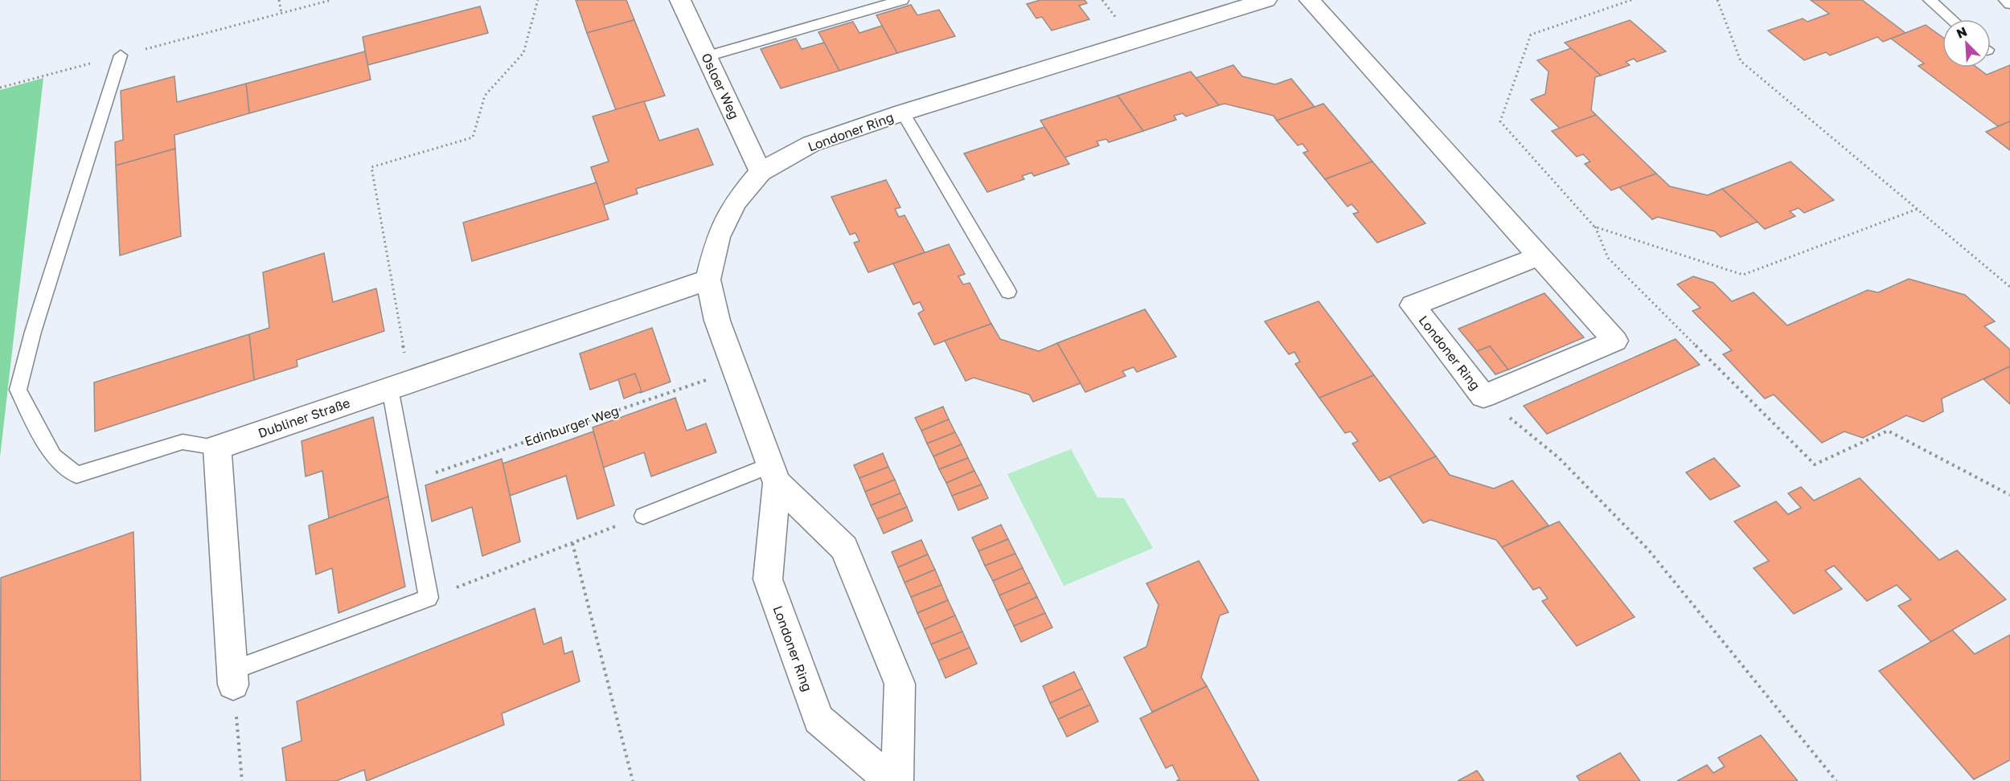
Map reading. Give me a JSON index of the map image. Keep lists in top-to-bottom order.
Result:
{
  "streets": {
    "street": ["Osloer Weg", "Londoner Ring", "Dubliner Straße"],
    "path": ["Edinburger Weg"]
  },
  "crossings": [
    ["Osloer Weg", "Londoner Ring"],
    ["Londoner Ring", "Dubliner Straße"],
    ["Londoner Ring", "Edinburger Weg"]
  ],
  "north": "top left"
}
